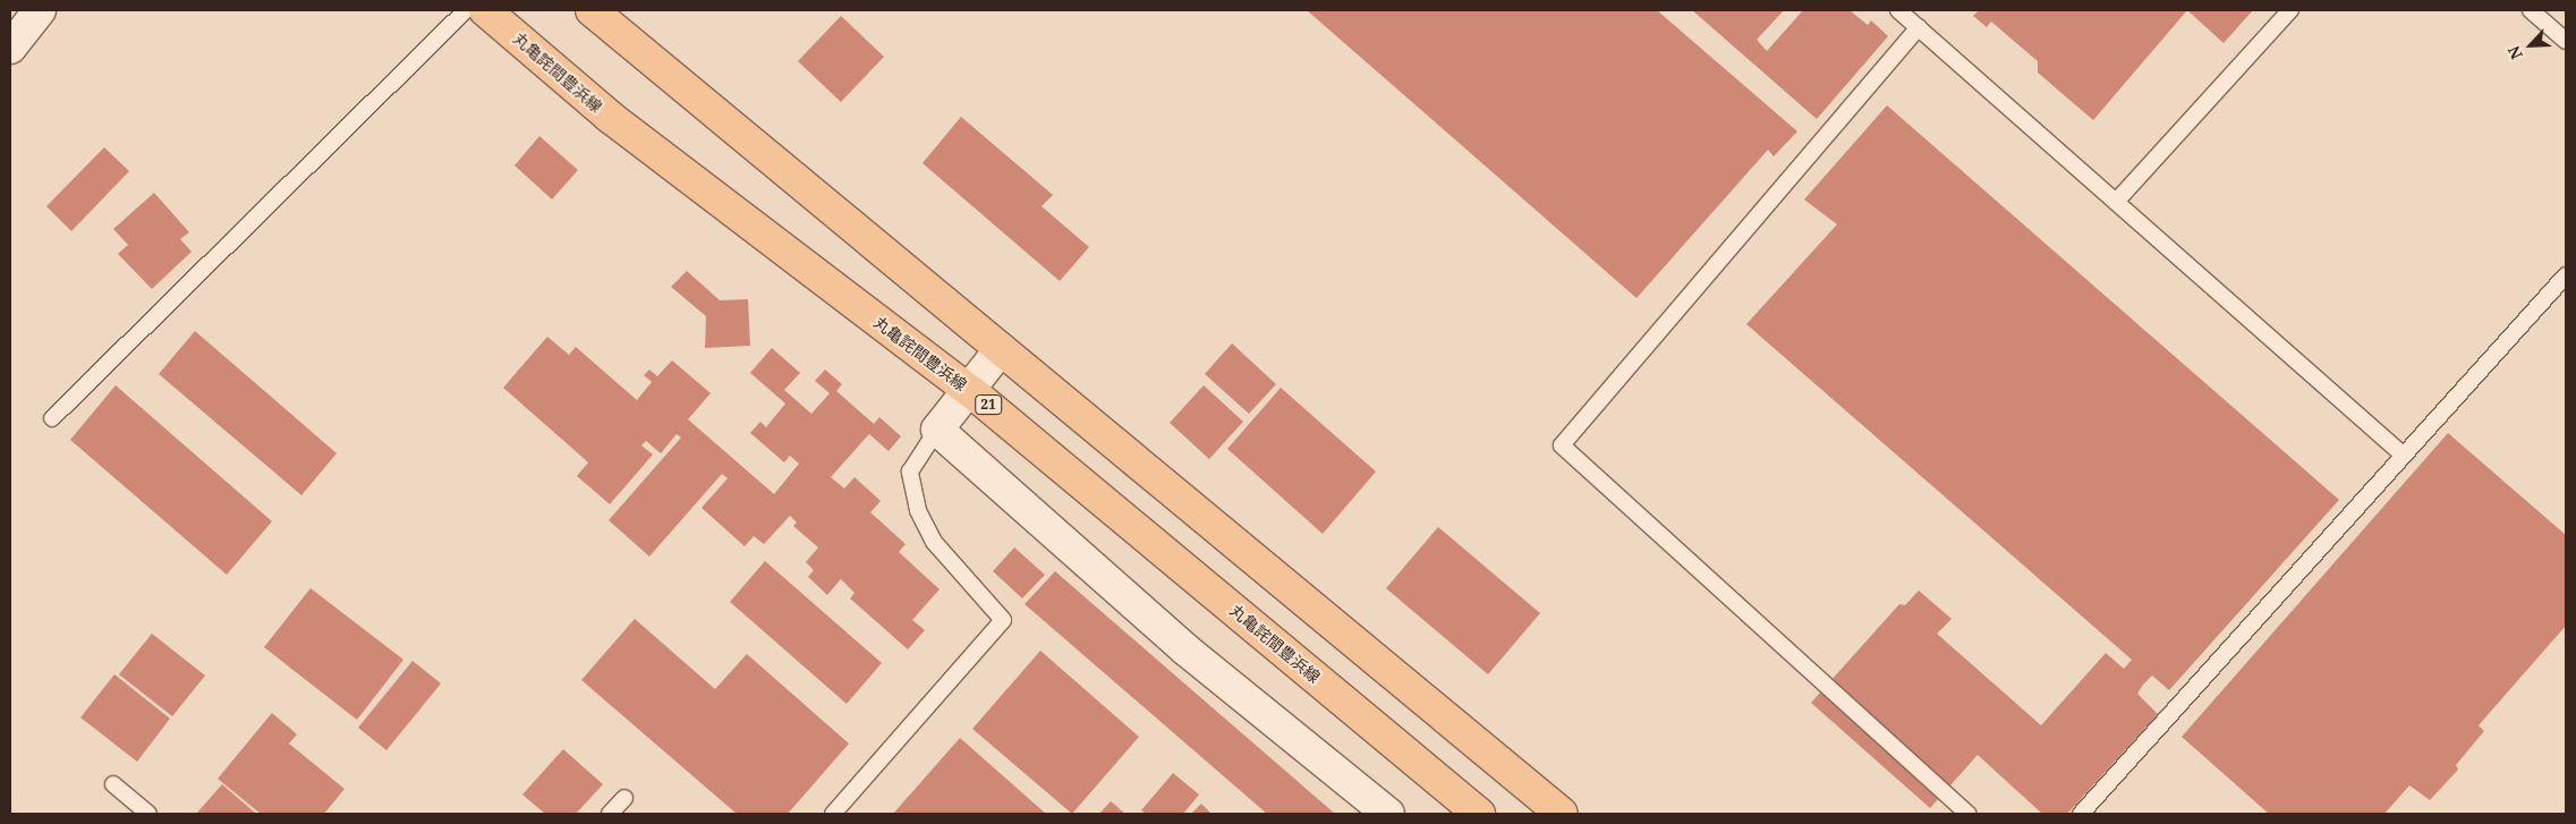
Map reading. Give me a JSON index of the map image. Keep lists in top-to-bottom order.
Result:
{
  "streets": {
    "main road": ["丸亀詫間豊浜線", "21"]
  },
  "north": "bottom left"
}
